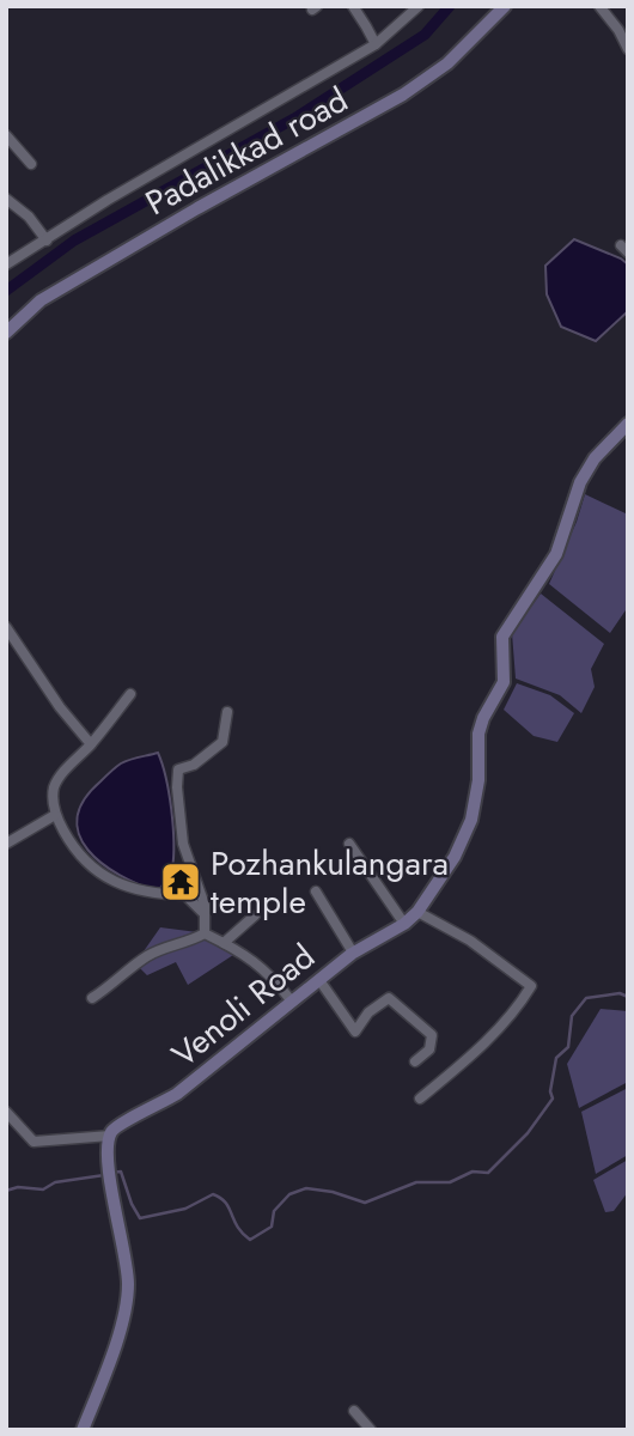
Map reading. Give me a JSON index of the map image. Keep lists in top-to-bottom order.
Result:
{
  "streets": {
    "street": ["Padalikkad road", "Venoli Road"]
  },
  "places": {
    "temple": ["Pozhankulangara temple"]
  }
}
